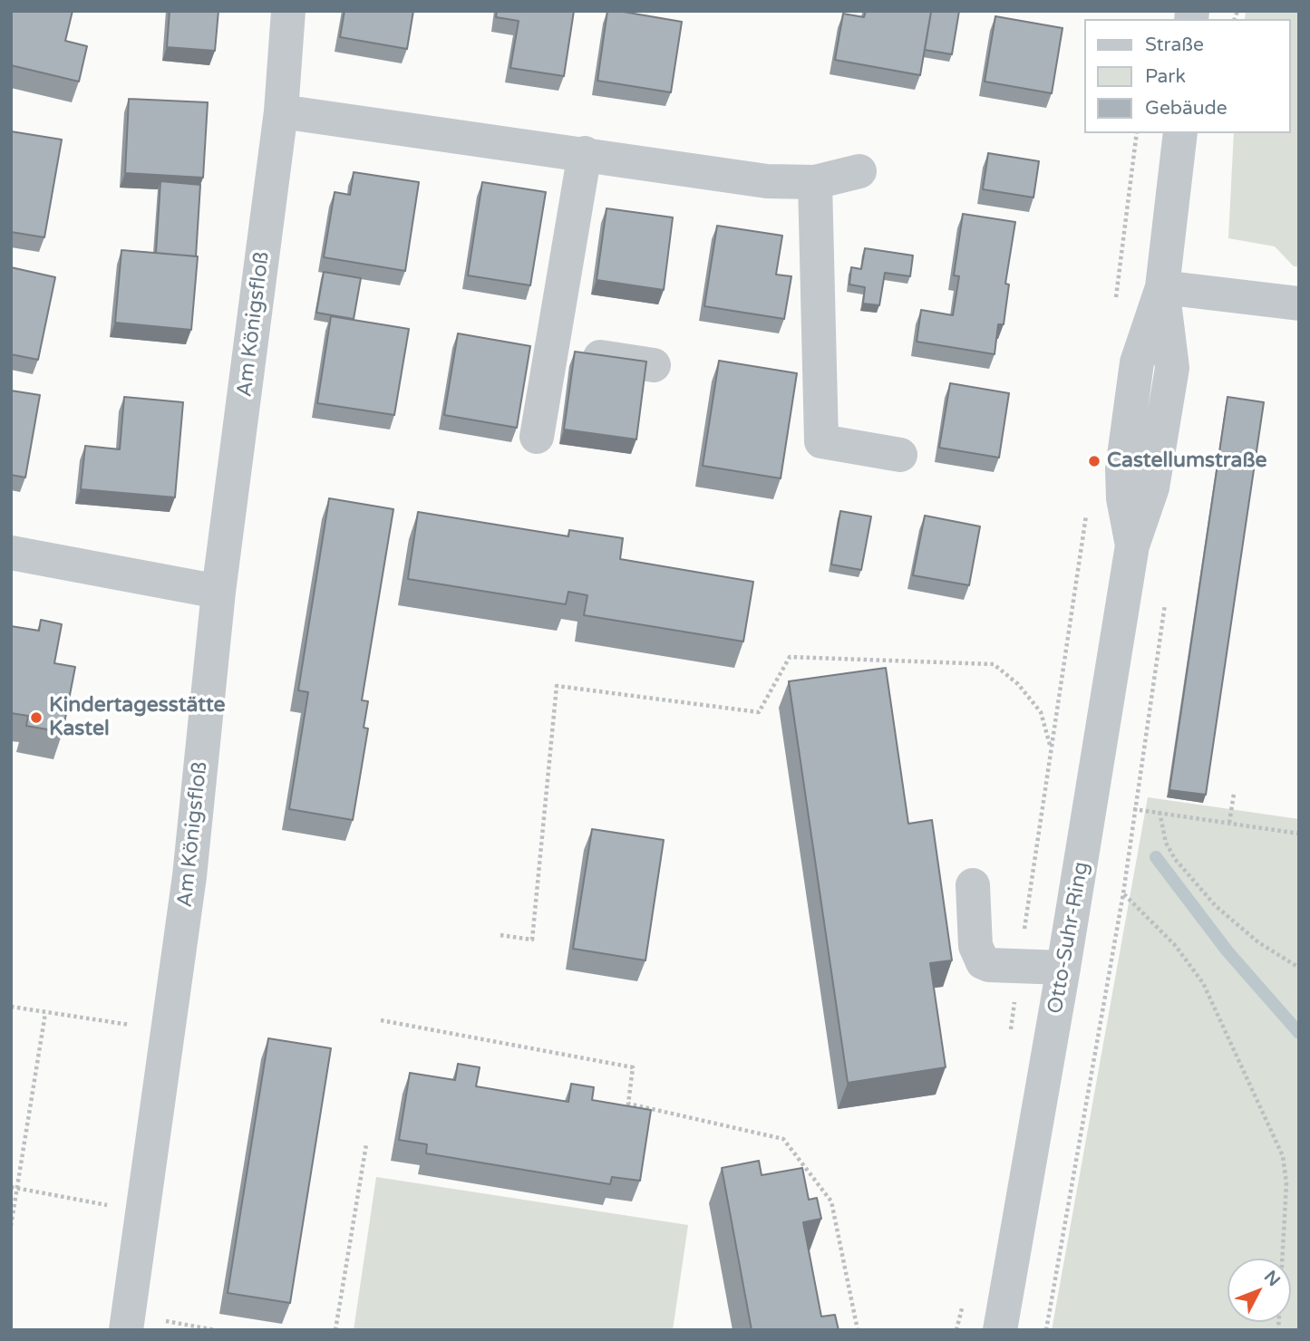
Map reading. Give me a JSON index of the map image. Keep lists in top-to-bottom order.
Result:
{
  "streets": {
    "street": ["Am Königsfloß", "Otto-Suhr-Ring"]
  },
  "places": ["Castellumstraße", "Kindertagesstätte Kastel"],
  "legend": ["Straße", "Park", "Gebäude"],
  "north": "top right"
}
